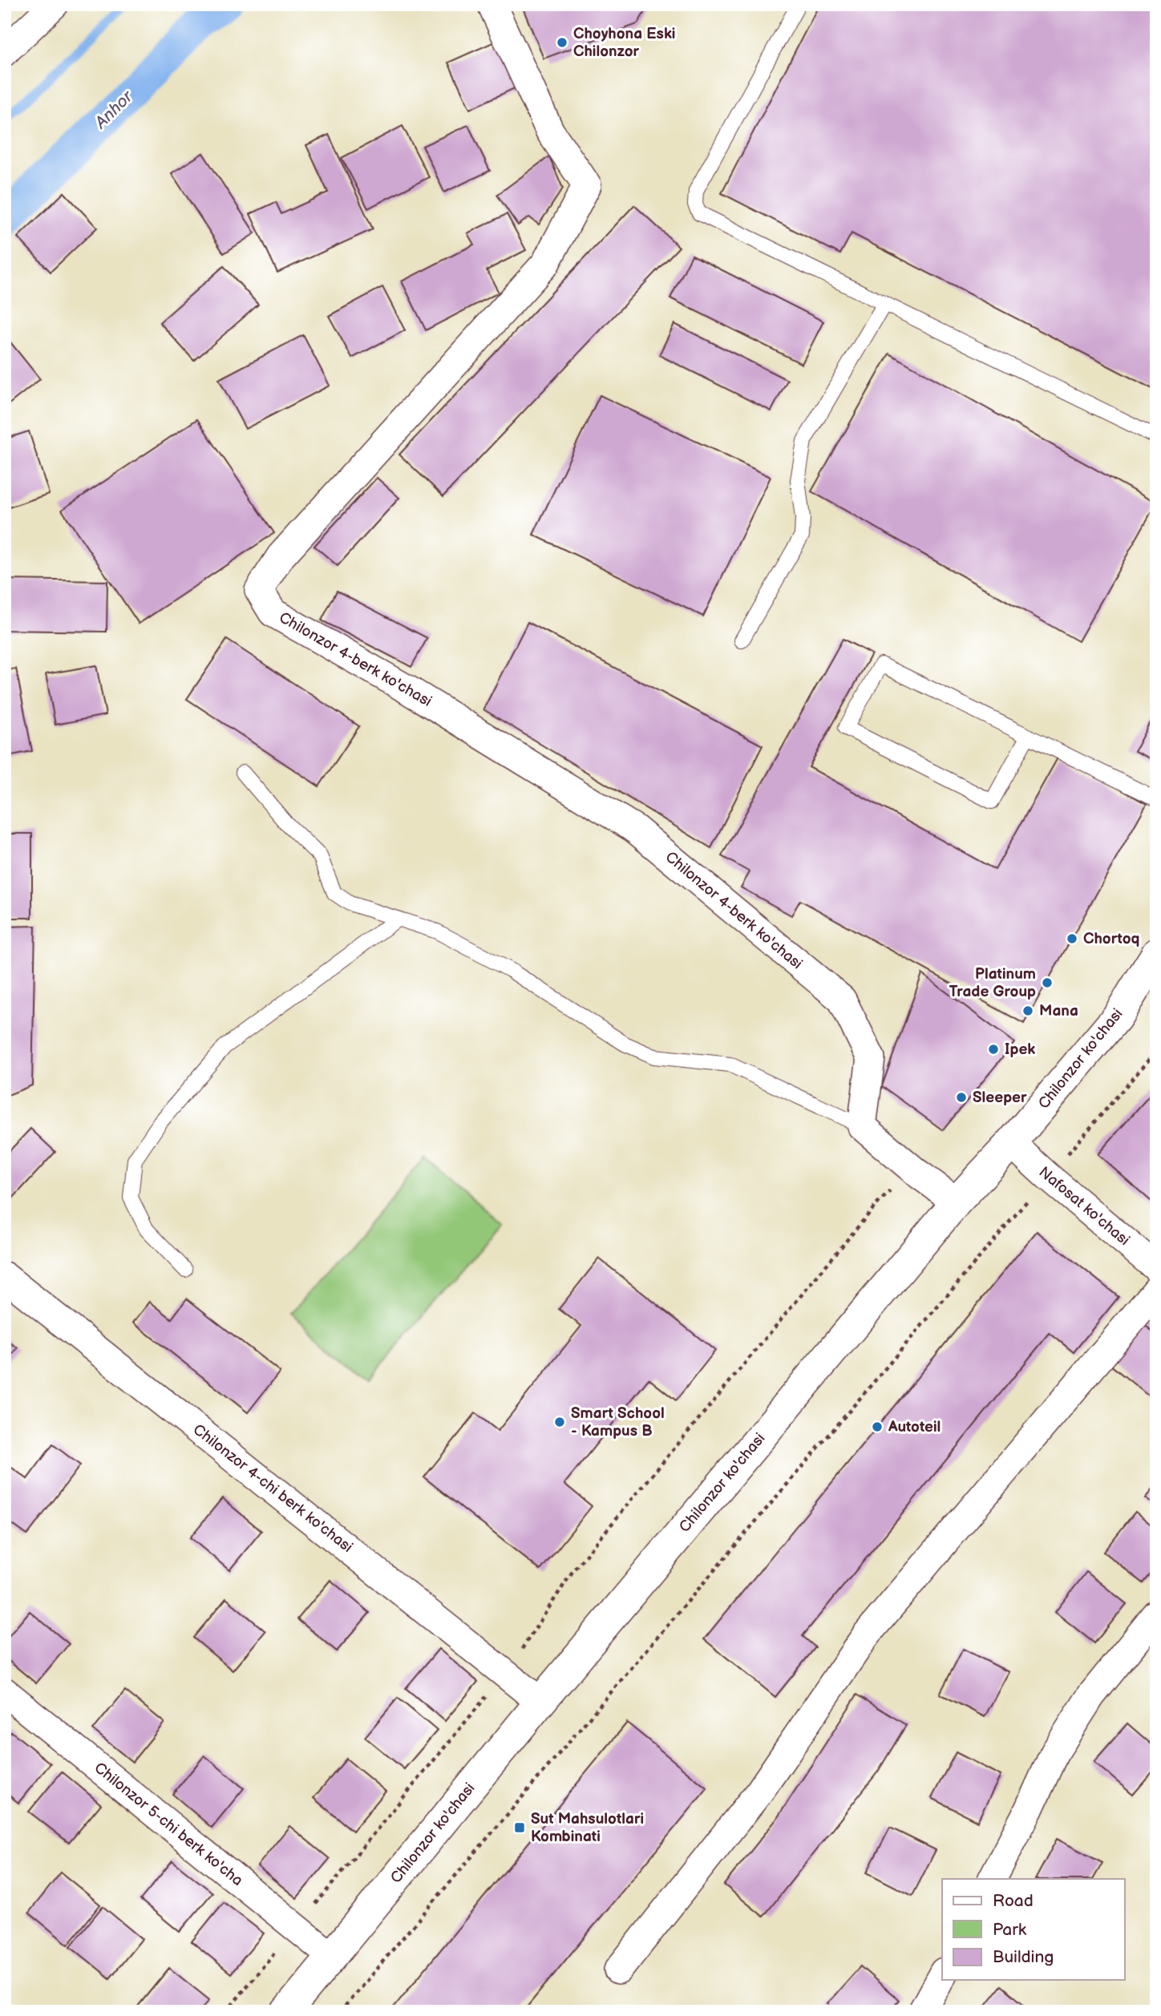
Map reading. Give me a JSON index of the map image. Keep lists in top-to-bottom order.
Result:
{
  "streets": {
    "main road": ["Chilonzor ko'chasi"],
    "street": [
      "Chilonzor 4-berk ko'chasi",
      "Nafosat ko'chasi",
      "Chilonzor 4-chi berk ko'chasi",
      "Chilonzor 5-chi berk ko'cha"
    ]
  },
  "crossings": [
    ["Chilonzor ko'chasi", "Nafosat ko'chasi"],
    ["Chilonzor ko'chasi", "Chilonzor 4-chi berk ko'chasi"],
    ["Chilonzor ko'chasi", "Chilonzor 5-chi berk ko'cha"]
  ],
  "water": ["Anhor"],
  "places": {
    "other": [
      "Choyhona Eski Chilonzor",
      "Chortoq",
      "Platinum Trade Group",
      "Mana",
      "Ipek",
      "Sleeper",
      "Smart School - Kampus B",
      "Autoteil"
    ],
    "transit": ["Sut Mahsulotlari Kombinati"]
  },
  "legend": ["Road", "Park", "Building"]
}
